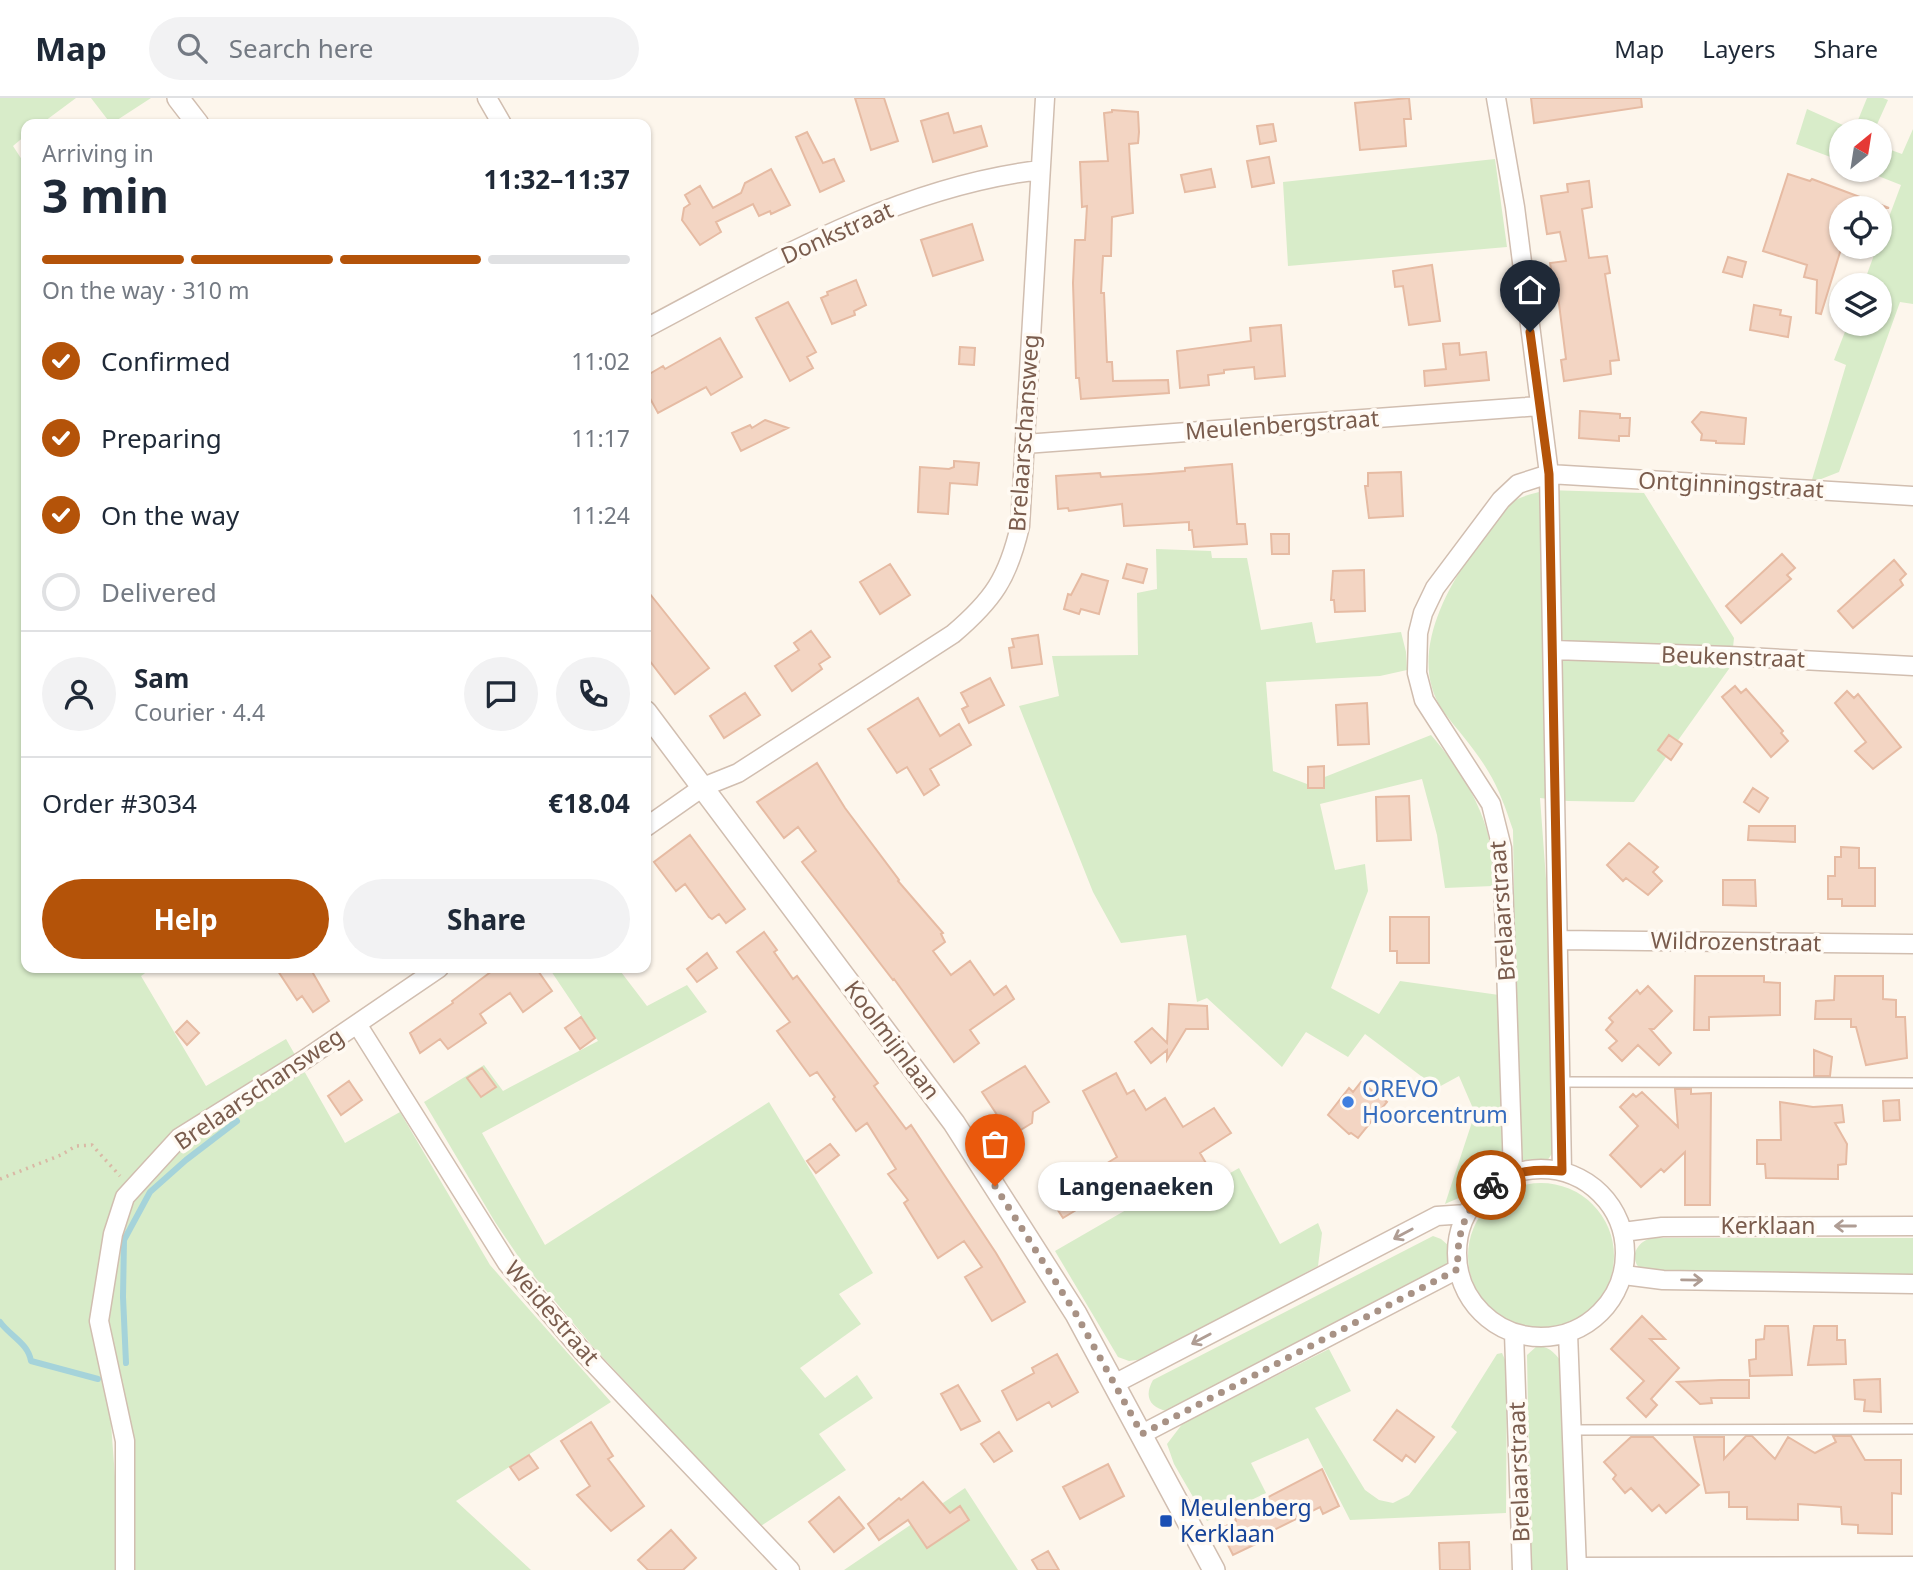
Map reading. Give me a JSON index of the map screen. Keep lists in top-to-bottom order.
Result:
{
  "streets": {
    "street": [
      "Donkstraat",
      "Meulenbergstraat",
      "Brelaarschansweg",
      "Ontginningstraat",
      "Beukenstraat",
      "Brelaarstraat",
      "Wildrozenstraat",
      "Koolmijnlaan",
      "Kerklaan",
      "Weidestraat"
    ]
  },
  "crossings": [
    ["Donkstraat", "Brelaarschansweg"],
    ["Meulenbergstraat", "Brelaarschansweg"],
    ["Brelaarschansweg", "Koolmijnlaan"],
    ["Brelaarschansweg", "Weidestraat"],
    ["Ontginningstraat", "Brelaarstraat"],
    ["Brelaarstraat", "Kerklaan"]
  ],
  "places": {
    "other": ["OREVO Hoorcentrum", "Langenaeken"],
    "transit": ["Meulenberg Kerklaan"]
  },
  "north": "top right",
  "page": {
    "header": "Map",
    "search": "Search here",
    "nav": ["Map", "Layers", "Share"],
    "heading": ["3 min", "Arriving in", "11:32–11:37"],
    "panel": [
      "Sam",
      "Courier · 4.4",
      "Order #3034",
      "€18.04"
    ],
    "bar": "On the way · 310 m",
    "list": [
      ["Confirmed", "11:02"],
      ["Preparing", "11:17"],
      ["On the way", "11:24"],
      "Delivered"
    ],
    "buttons": ["Help", "Share"],
    "bubble": "Langenaeken"
  }
}
